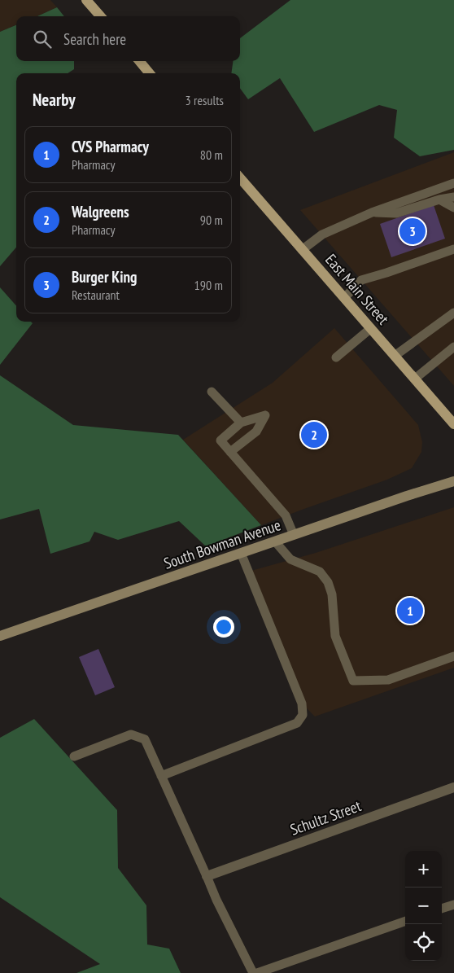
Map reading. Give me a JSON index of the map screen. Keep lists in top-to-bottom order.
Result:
{
  "streets": {
    "main road": ["East Main Street", "South Bowman Avenue"],
    "street": ["Schultz Street"]
  },
  "page": {
    "search": "Search here",
    "heading": ["Nearby", "3 results"],
    "list": [
      {
        "mark": "1",
        "name": "CVS Pharmacy",
        "note": "Pharmacy",
        "value": "80 m"
      },
      {
        "mark": "2",
        "name": "Walgreens",
        "note": "Pharmacy",
        "value": "90 m"
      },
      {
        "mark": "3",
        "name": "Burger King",
        "note": "Restaurant",
        "value": "190 m"
      }
    ],
    "pins": ["3", "2", "1"],
    "map_buttons": ["+", "−"]
  }
}
